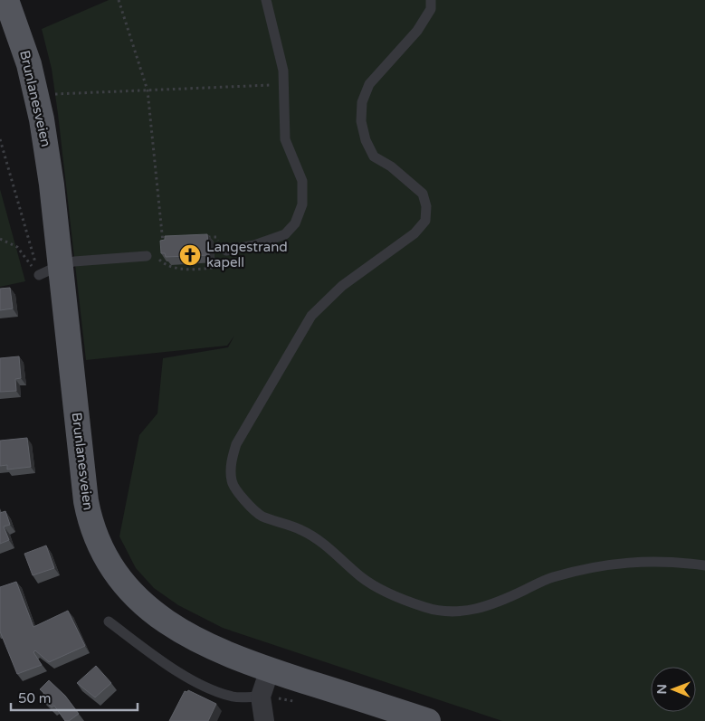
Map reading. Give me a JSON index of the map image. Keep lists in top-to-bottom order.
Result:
{
  "streets": {
    "main road": ["Brunlanesveien"]
  },
  "places": {
    "church": ["Langestrand kapell"]
  },
  "scale_bar": "50 m",
  "north": "left"
}
